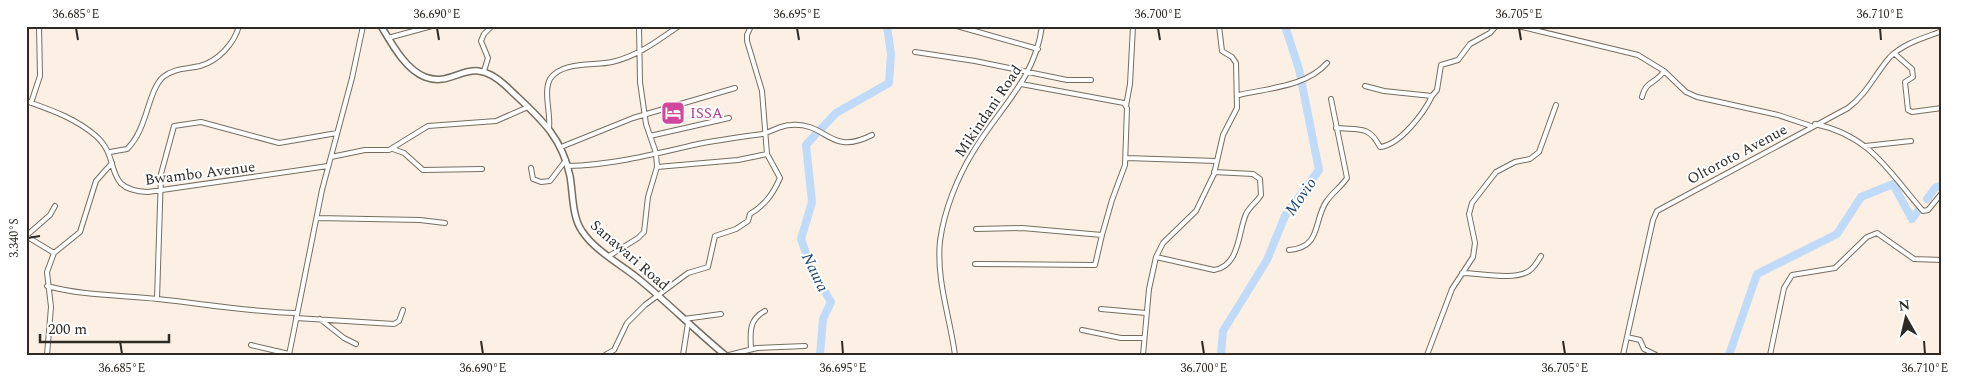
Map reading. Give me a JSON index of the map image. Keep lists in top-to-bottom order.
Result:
{
  "streets": {
    "street": [
      "Mikindani Road",
      "Oltoroto Avenue",
      "Bwambo Avenue",
      "Sanawari Road"
    ]
  },
  "water": ["Movio", "Naura"],
  "places": {
    "hotel": ["ISSA"]
  },
  "scale_bar": "200 m",
  "north": "top",
  "coordinates": [
    "36.685°E",
    "36.690°E",
    "36.695°E",
    "36.700°E",
    "36.705°E",
    "36.710°E",
    "3.340°S"
  ]
}
